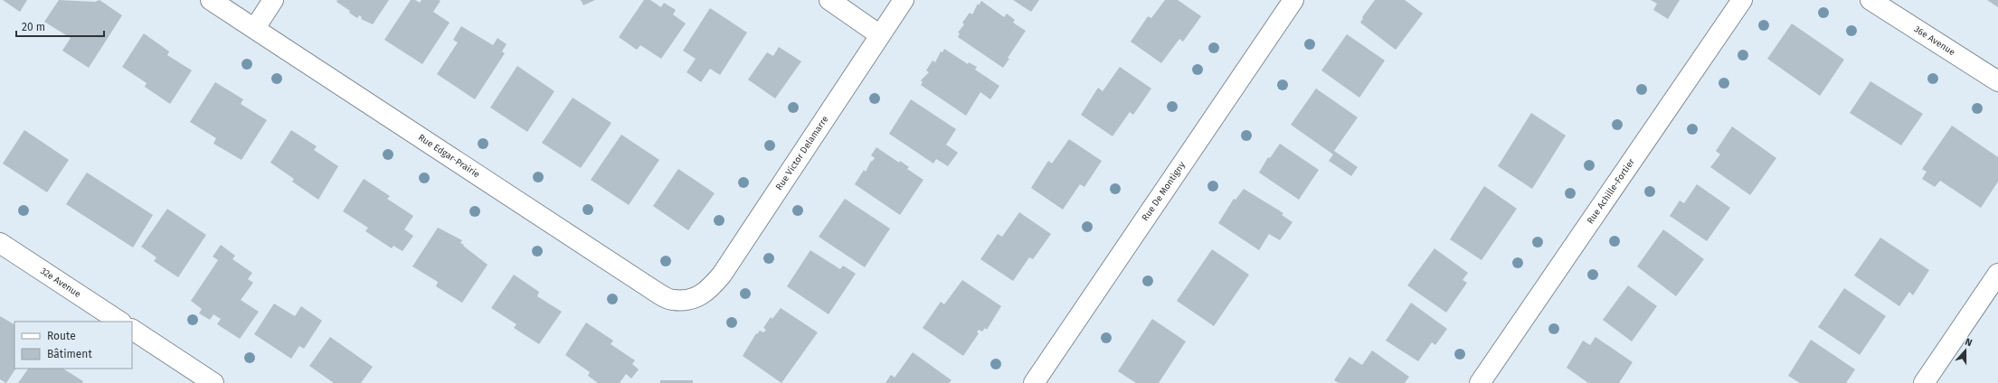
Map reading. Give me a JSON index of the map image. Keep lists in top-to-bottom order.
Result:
{
  "streets": {
    "street": [
      "36e Avenue",
      "Rue Victor Delamarre",
      "Rue Edgar-Prairie",
      "Rue De Montigny",
      "Rue Achille-Fortier",
      "32e Avenue"
    ]
  },
  "crossings": [
    ["Rue Victor Delamarre", "Rue Edgar-Prairie"]
  ],
  "legend": ["Route", "Bâtiment"],
  "scale_bar": "20 m",
  "north": "top"
}
